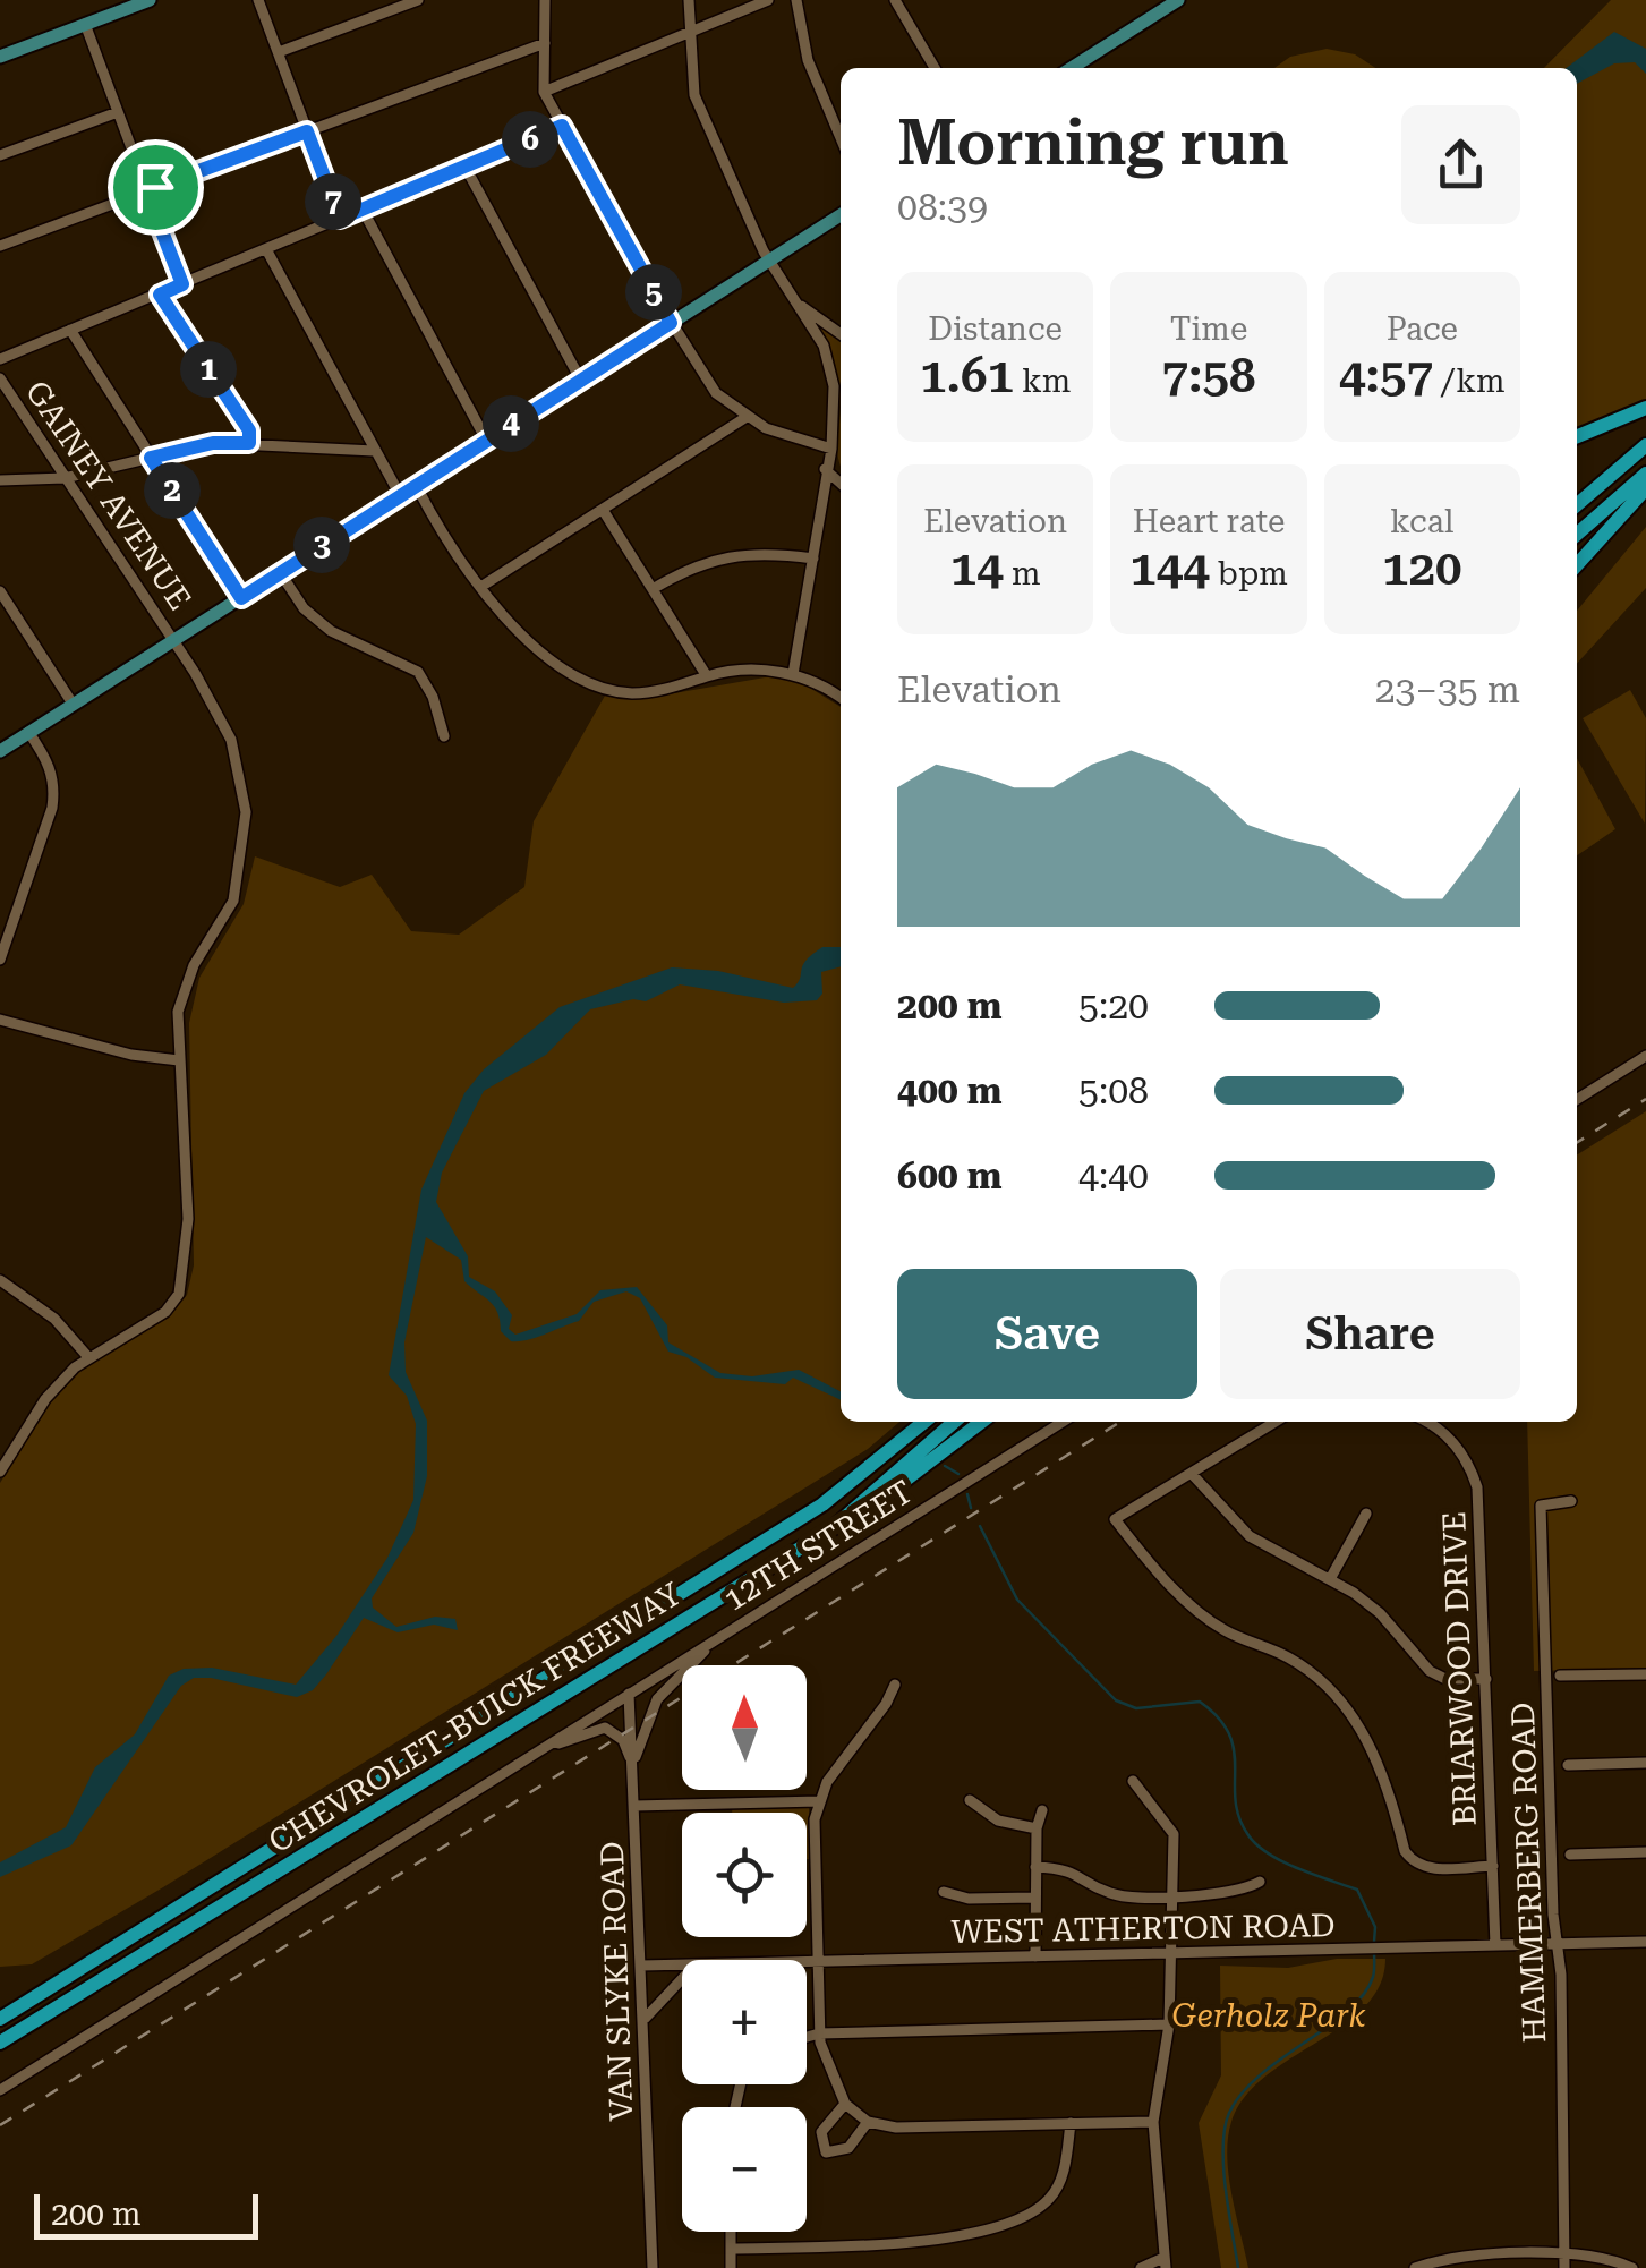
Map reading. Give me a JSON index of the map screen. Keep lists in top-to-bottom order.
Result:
{
  "streets": {
    "highway": ["CHEVROLET-BUICK FREEWAY"],
    "street": [
      "GAINEY AVENUE",
      "12TH STREET",
      "BRIARWOOD DRIVE",
      "HAMMERBERG ROAD",
      "WEST ATHERTON ROAD",
      "VAN SLYKE ROAD"
    ]
  },
  "crossings": [
    ["12TH STREET", "VAN SLYKE ROAD"],
    ["BRIARWOOD DRIVE", "WEST ATHERTON ROAD"],
    ["HAMMERBERG ROAD", "WEST ATHERTON ROAD"],
    ["WEST ATHERTON ROAD", "VAN SLYKE ROAD"]
  ],
  "parks": ["Gerholz Park"],
  "scale_bar": "200 m",
  "north": "top",
  "page": {
    "heading": ["Morning run", "08:39"],
    "pins": [
      "6",
      "7",
      "5",
      "1",
      "4",
      "2",
      "3"
    ],
    "stats": [
      ["Distance", "1.61 km"],
      ["Time", "7:58"],
      ["Pace", "4:57 /km"],
      ["Elevation", "14 m"],
      ["Heart rate", "144 bpm"],
      ["kcal", "120"]
    ],
    "chart": ["Elevation", "23–35 m"],
    "list": [
      {
        "name": "200 m",
        "note": "5:20"
      },
      {
        "name": "400 m",
        "note": "5:08"
      },
      {
        "name": "600 m",
        "note": "4:40"
      }
    ],
    "buttons": ["Save", "Share"],
    "map_buttons": ["+", "−"],
    "scale": "200 m"
  }
}
